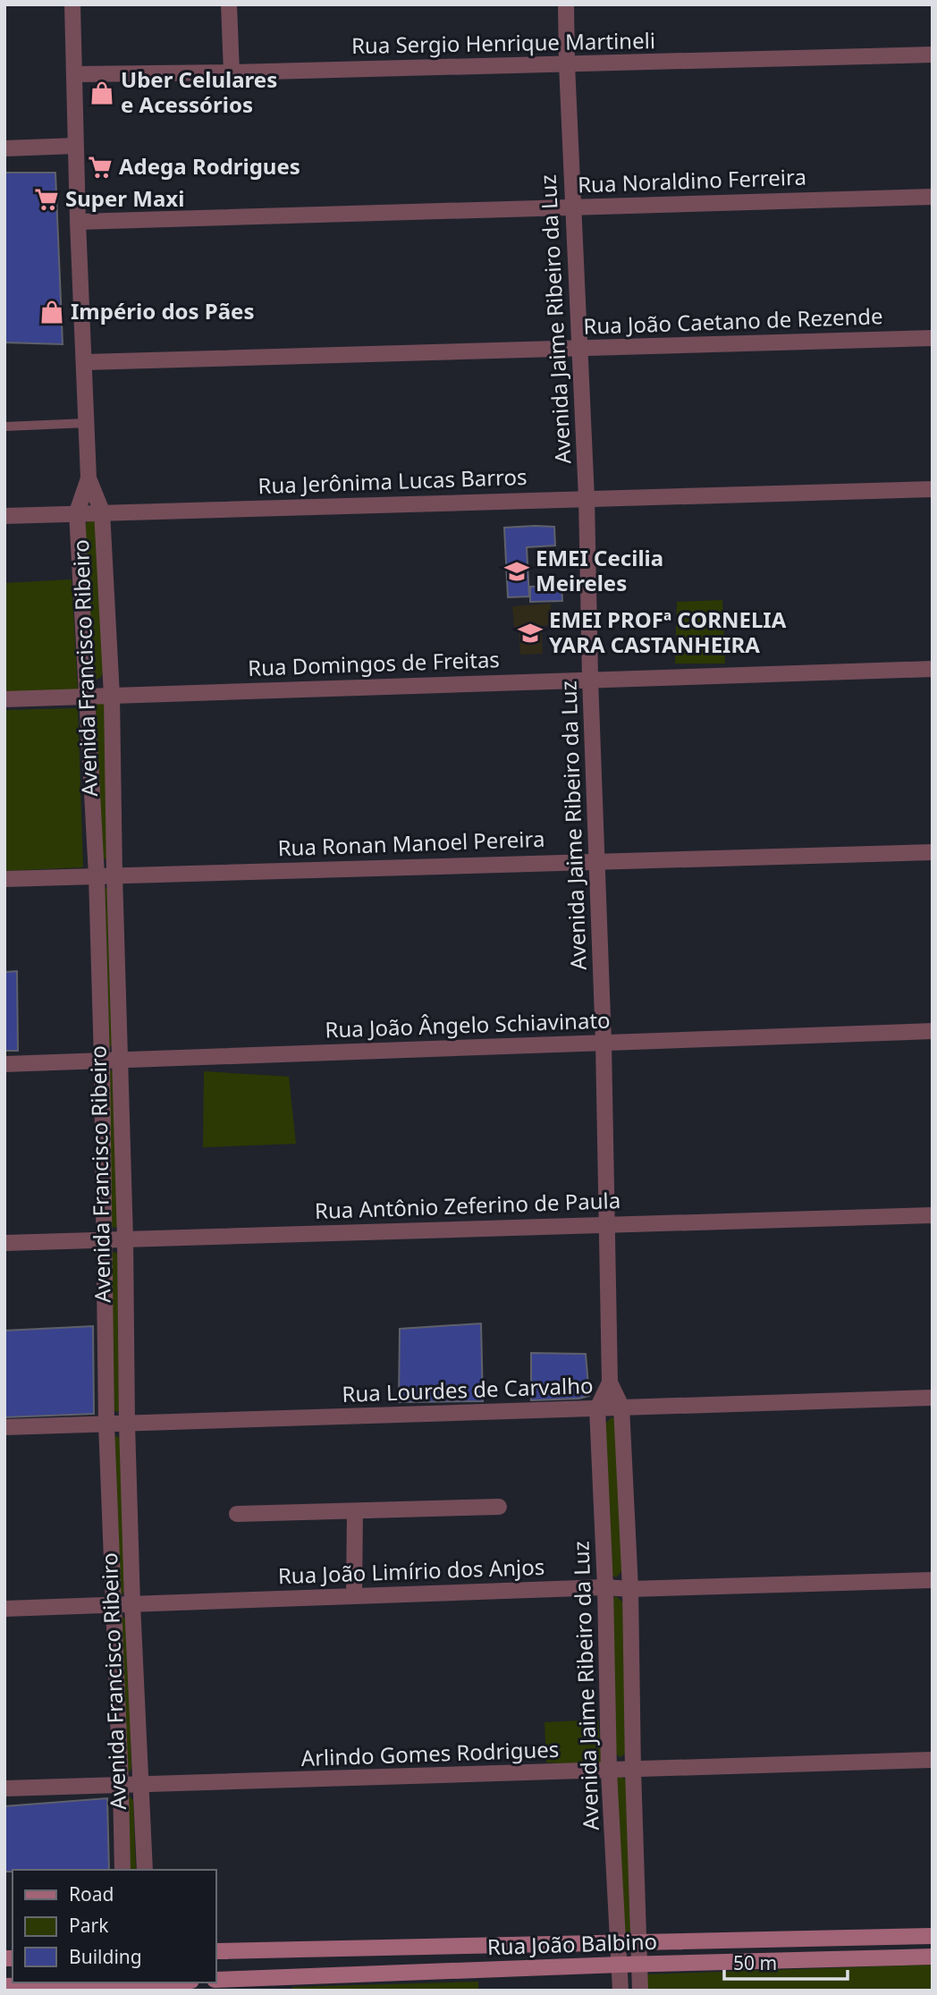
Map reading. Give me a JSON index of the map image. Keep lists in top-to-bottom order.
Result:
{
  "streets": {
    "main road": ["Rua João Balbino"],
    "street": [
      "Rua Sergio Henrique Martineli",
      "Rua Noraldino Ferreira",
      "Avenida Jaime Ribeiro da Luz",
      "Rua João Caetano de Rezende",
      "Rua Jerônima Lucas Barros",
      "Rua Domingos de Freitas",
      "Avenida Francisco Ribeiro",
      "Rua Ronan Manoel Pereira",
      "Rua João Ângelo Schiavinato",
      "Rua Antônio Zeferino de Paula",
      "Rua Lourdes de Carvalho",
      "Rua João Limírio dos Anjos",
      "Arlindo Gomes Rodrigues"
    ]
  },
  "crossings": [
    ["Rua Sergio Henrique Martineli", "Avenida Jaime Ribeiro da Luz"],
    ["Rua Sergio Henrique Martineli", "Avenida Francisco Ribeiro"],
    ["Rua Noraldino Ferreira", "Avenida Jaime Ribeiro da Luz"],
    ["Rua Noraldino Ferreira", "Avenida Francisco Ribeiro"],
    ["Avenida Jaime Ribeiro da Luz", "Rua João Caetano de Rezende"],
    ["Avenida Jaime Ribeiro da Luz", "Rua Jerônima Lucas Barros"],
    ["Avenida Jaime Ribeiro da Luz", "Rua Domingos de Freitas"],
    ["Avenida Jaime Ribeiro da Luz", "Rua Ronan Manoel Pereira"],
    ["Avenida Jaime Ribeiro da Luz", "Rua João Ângelo Schiavinato"],
    ["Avenida Jaime Ribeiro da Luz", "Rua Antônio Zeferino de Paula"],
    ["Avenida Jaime Ribeiro da Luz", "Rua Lourdes de Carvalho"],
    ["Avenida Jaime Ribeiro da Luz", "Rua João Limírio dos Anjos"],
    ["Avenida Jaime Ribeiro da Luz", "Arlindo Gomes Rodrigues"],
    ["Avenida Jaime Ribeiro da Luz", "Rua João Balbino"],
    ["Rua João Caetano de Rezende", "Avenida Francisco Ribeiro"],
    ["Rua Jerônima Lucas Barros", "Avenida Francisco Ribeiro"],
    ["Rua Domingos de Freitas", "Avenida Francisco Ribeiro"],
    ["Avenida Francisco Ribeiro", "Rua Ronan Manoel Pereira"],
    ["Avenida Francisco Ribeiro", "Rua João Ângelo Schiavinato"],
    ["Avenida Francisco Ribeiro", "Rua Antônio Zeferino de Paula"],
    ["Avenida Francisco Ribeiro", "Rua Lourdes de Carvalho"],
    ["Avenida Francisco Ribeiro", "Rua João Limírio dos Anjos"],
    ["Avenida Francisco Ribeiro", "Arlindo Gomes Rodrigues"]
  ],
  "places": {
    "shop": ["Uber Celulares e Acessórios", "Império dos Pães"],
    "supermarket": ["Adega Rodrigues", "Super Maxi"],
    "school or university": ["EMEI Cecilia Meireles", "EMEI PROFª CORNELIA YARA CASTANHEIRA"]
  },
  "legend": ["Road", "Park", "Building"],
  "scale_bar": "50 m"
}
